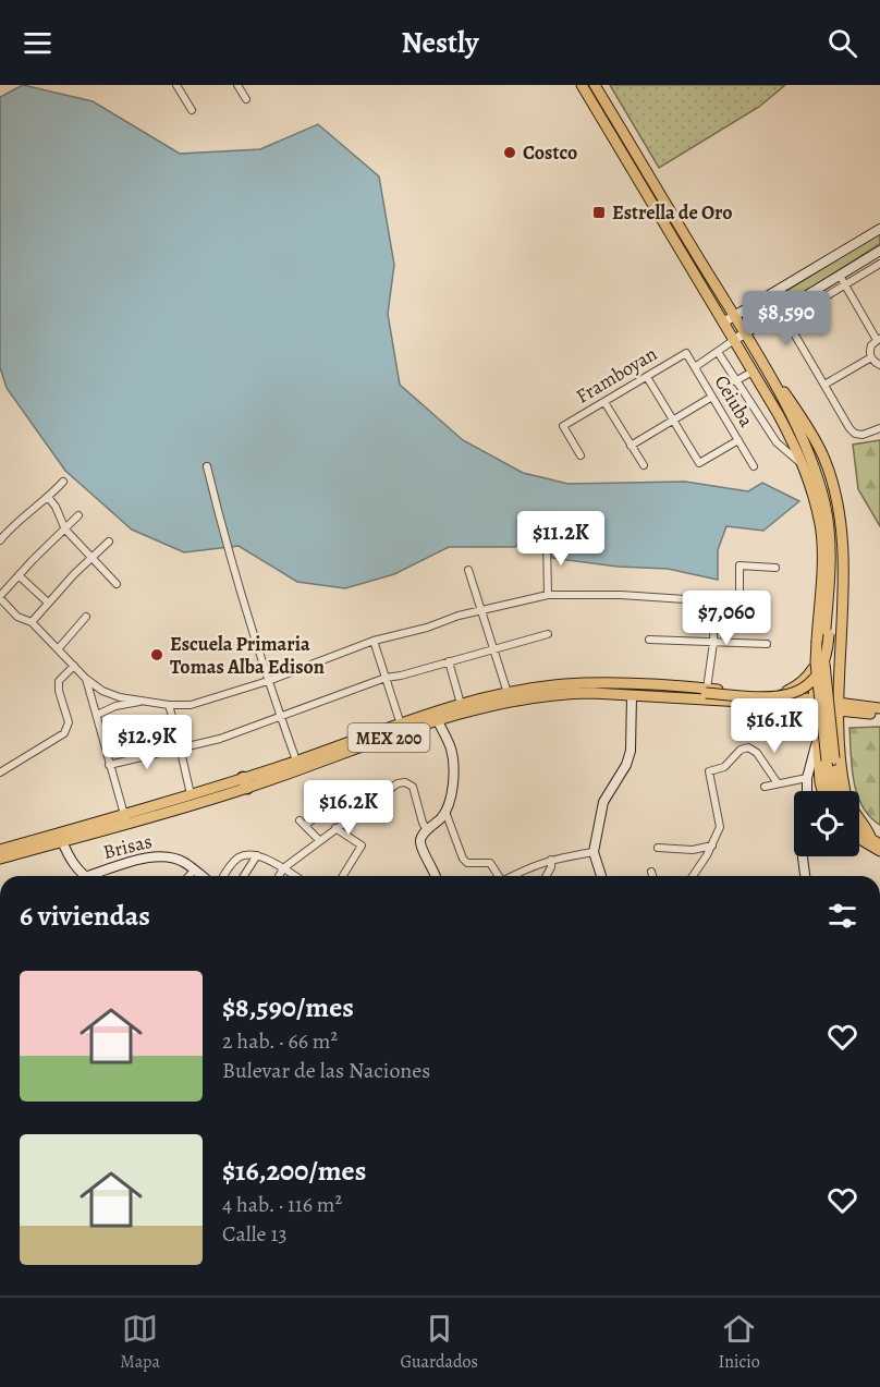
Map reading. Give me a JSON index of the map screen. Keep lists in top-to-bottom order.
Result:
{
  "streets": {
    "main road": ["MEX 200"],
    "street": ["Framboyan", "Ceiuba", "Brisas"]
  },
  "crossings": [
    ["Framboyan", "Ceiuba"]
  ],
  "places": {
    "other": ["Costco", "Escuela Primaria Tomas Alba Edison"],
    "transit": ["Estrella de Oro"]
  },
  "page": {
    "header": "Nestly",
    "price": [
      "$8,590",
      "$11.2K",
      "$7,060",
      "$16.1K",
      "$12.9K",
      "$16.2K"
    ],
    "heading": "6 viviendas",
    "list": [
      {
        "name": "$8,590/mes",
        "note": "2 hab. · 66 m² · Bulevar de las Naciones"
      },
      {
        "name": "$16,200/mes",
        "note": "4 hab. · 116 m² · Calle 13"
      }
    ],
    "tabs": ["Mapa", "Guardados", "Inicio"]
  }
}
